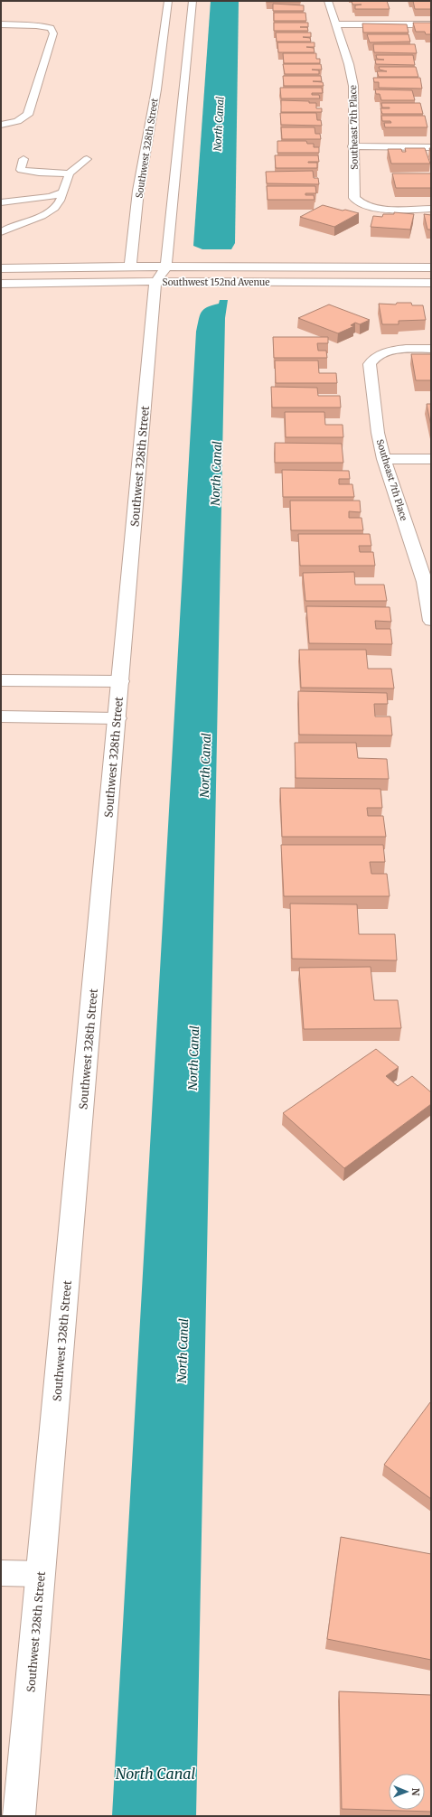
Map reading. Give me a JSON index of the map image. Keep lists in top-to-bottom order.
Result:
{
  "streets": {
    "street": ["Southeast 7th Place", "Southwest 328th Street", "Southwest 152nd Avenue"]
  },
  "crossings": [
    ["Southwest 328th Street", "Southwest 152nd Avenue"]
  ],
  "water": ["North Canal"],
  "north": "right"
}
